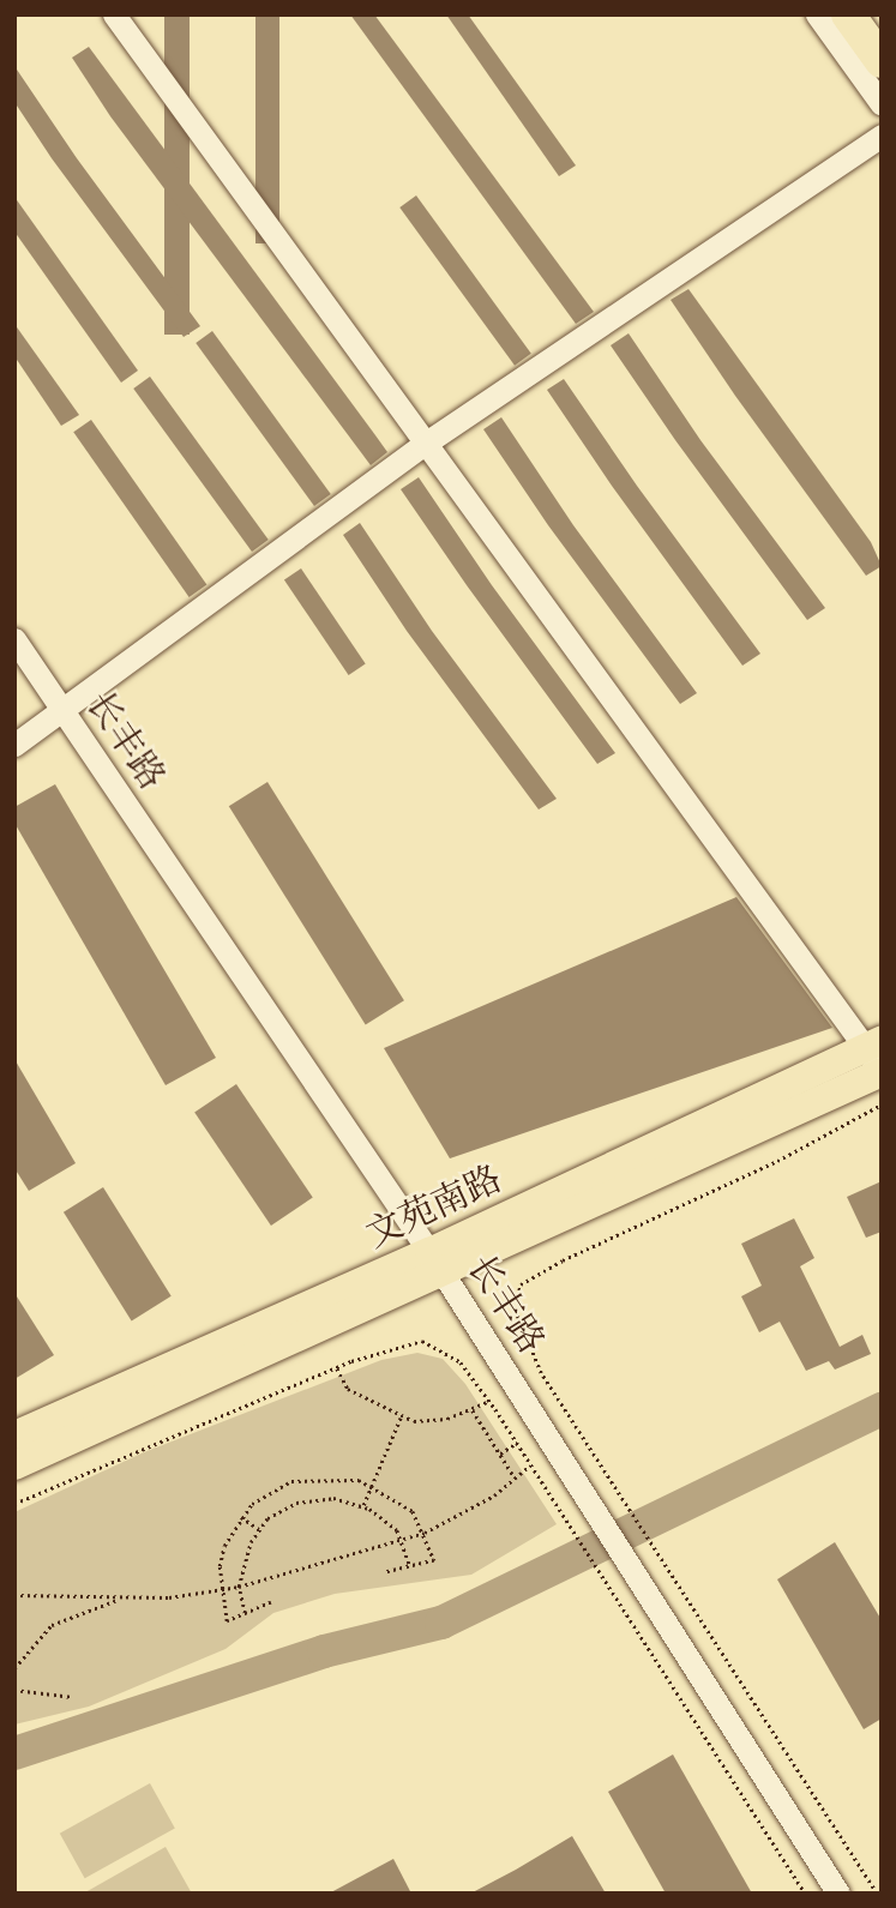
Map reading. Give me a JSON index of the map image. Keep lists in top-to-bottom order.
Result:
{
  "streets": {
    "main road": ["文苑南路"],
    "street": ["长丰路"]
  },
  "crossings": [
    ["长丰路", "文苑南路"]
  ]
}
